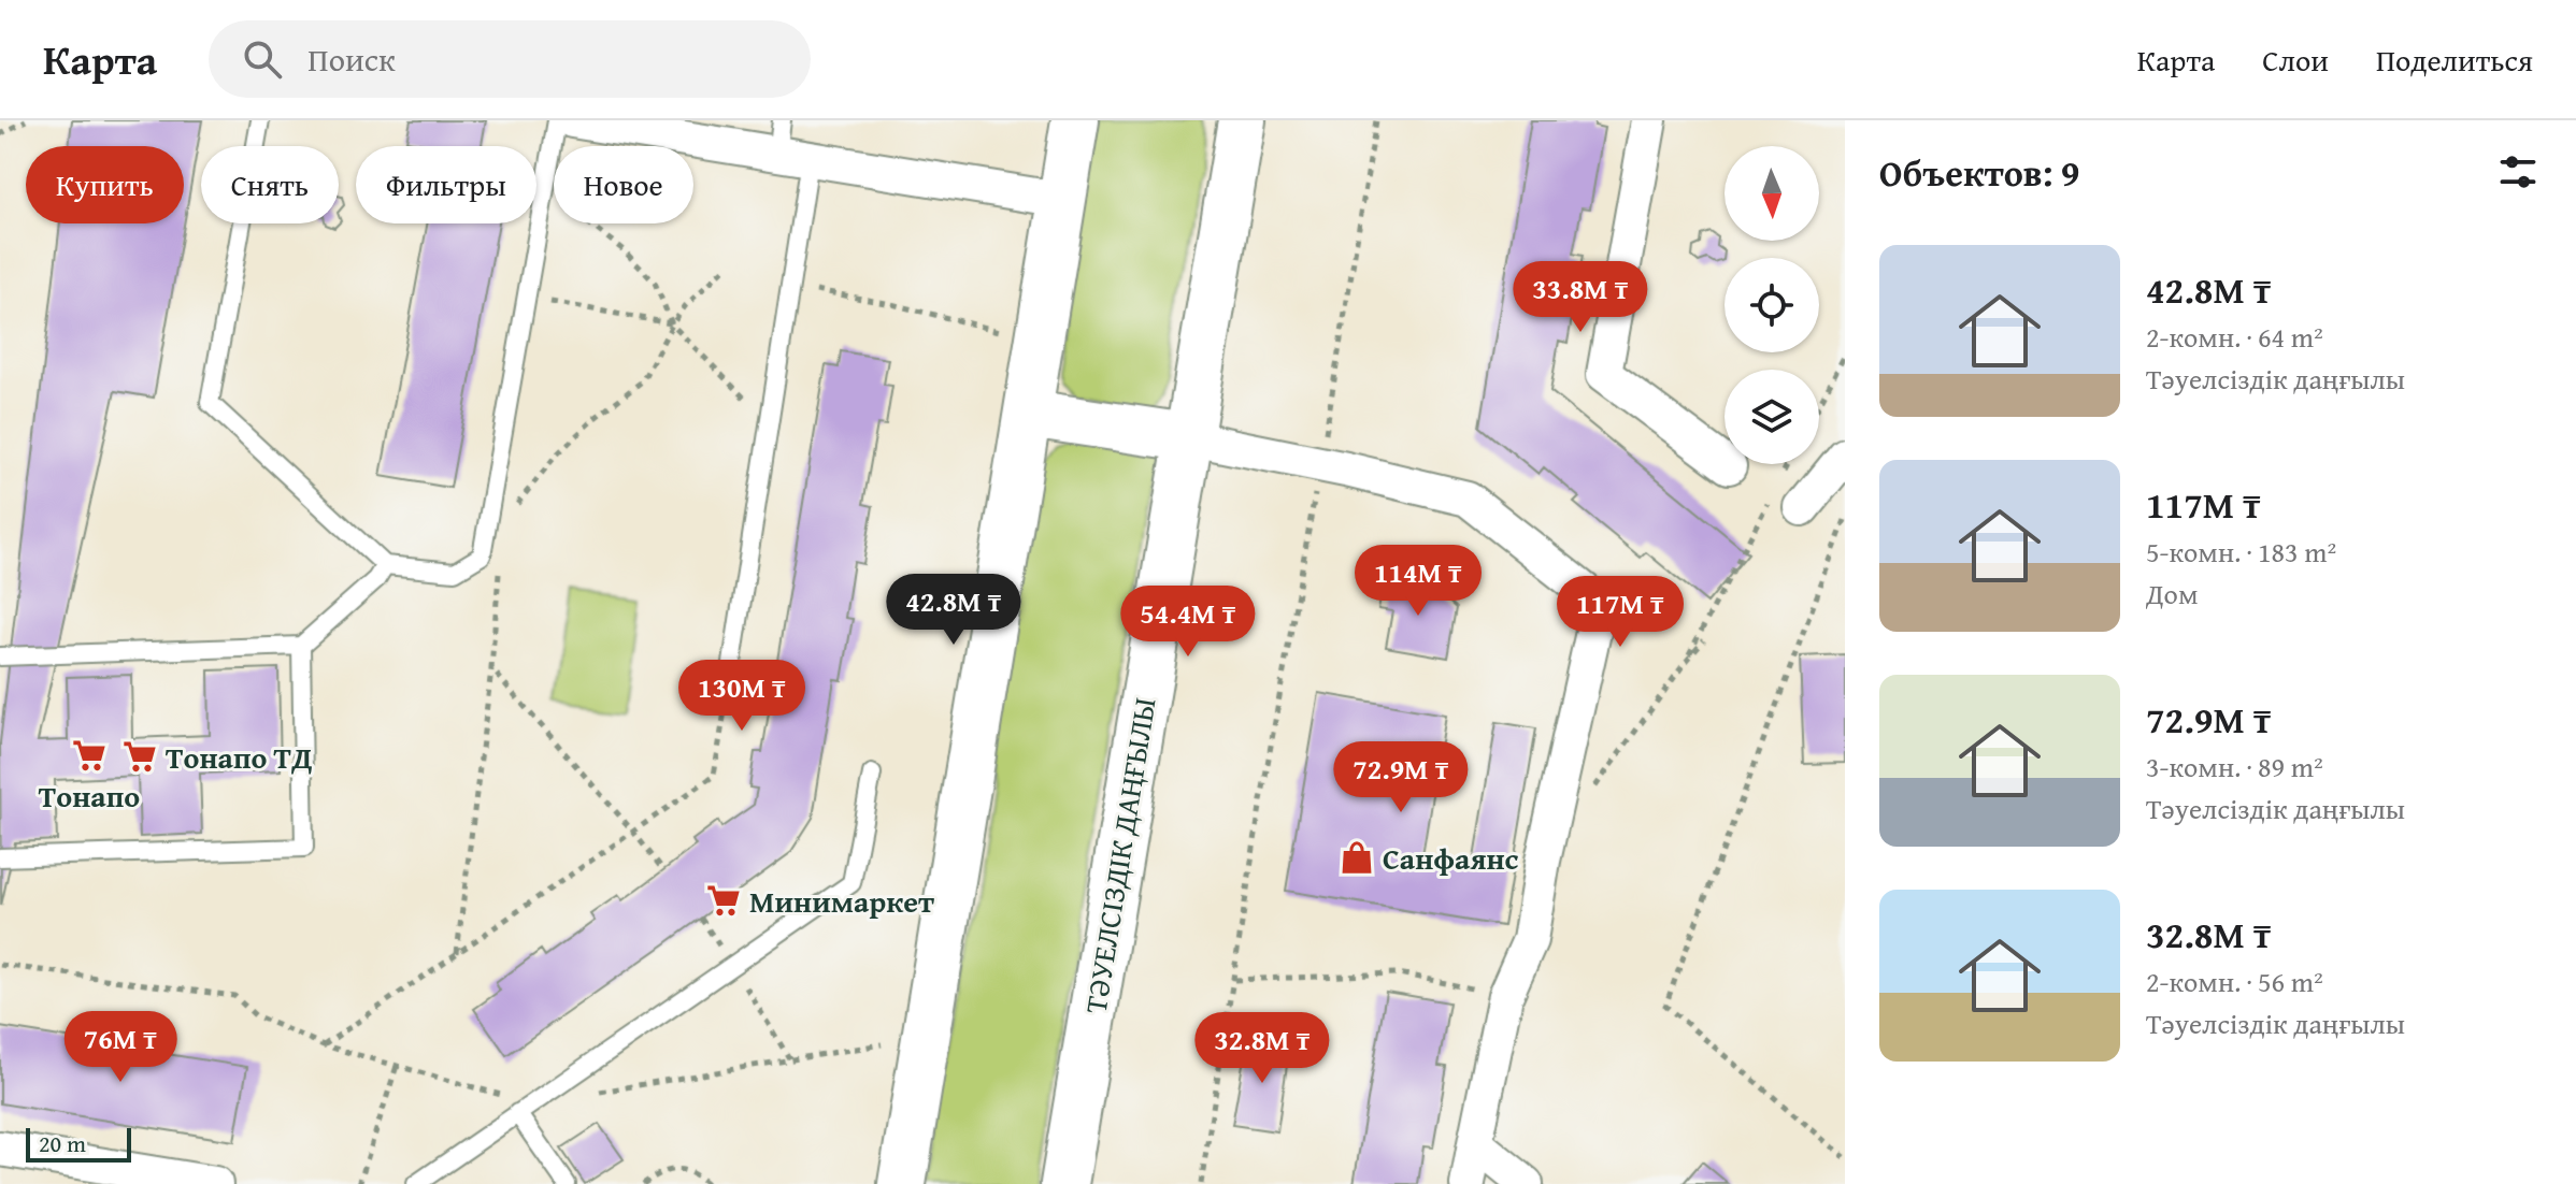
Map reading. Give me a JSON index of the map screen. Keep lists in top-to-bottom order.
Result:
{
  "streets": {
    "street": ["ТӘУЕЛСІЗДІК ДАҢҒЫЛЫ"]
  },
  "places": {
    "supermarket": ["Тонапо", "Тонапо ТД", "Минимаркет"],
    "shop": ["Санфаянс"]
  },
  "scale_bar": "20 m",
  "north": "bottom",
  "page": {
    "header": "Карта",
    "search": "Поиск",
    "nav": ["Карта", "Слои", "Поделиться"],
    "heading": "Объектов: 9",
    "chip": [
      "Купить",
      "Снять",
      "Фильтры",
      "Новое"
    ],
    "list": [
      {
        "name": "42.8M ₸",
        "note": "2-комн. · 64 m² · Тәуелсіздік даңғылы"
      },
      {
        "name": "117M ₸",
        "note": "5-комн. · 183 m² · Дом"
      },
      {
        "name": "72.9M ₸",
        "note": "3-комн. · 89 m² · Тәуелсіздік даңғылы"
      },
      {
        "name": "32.8M ₸",
        "note": "2-комн. · 56 m² · Тәуелсіздік даңғылы"
      }
    ],
    "price": [
      "33.8M ₸",
      "114M ₸",
      "42.8M ₸",
      "117M ₸",
      "54.4M ₸",
      "130M ₸",
      "72.9M ₸",
      "76M ₸",
      "32.8M ₸"
    ],
    "scale": "20 m"
  }
}
